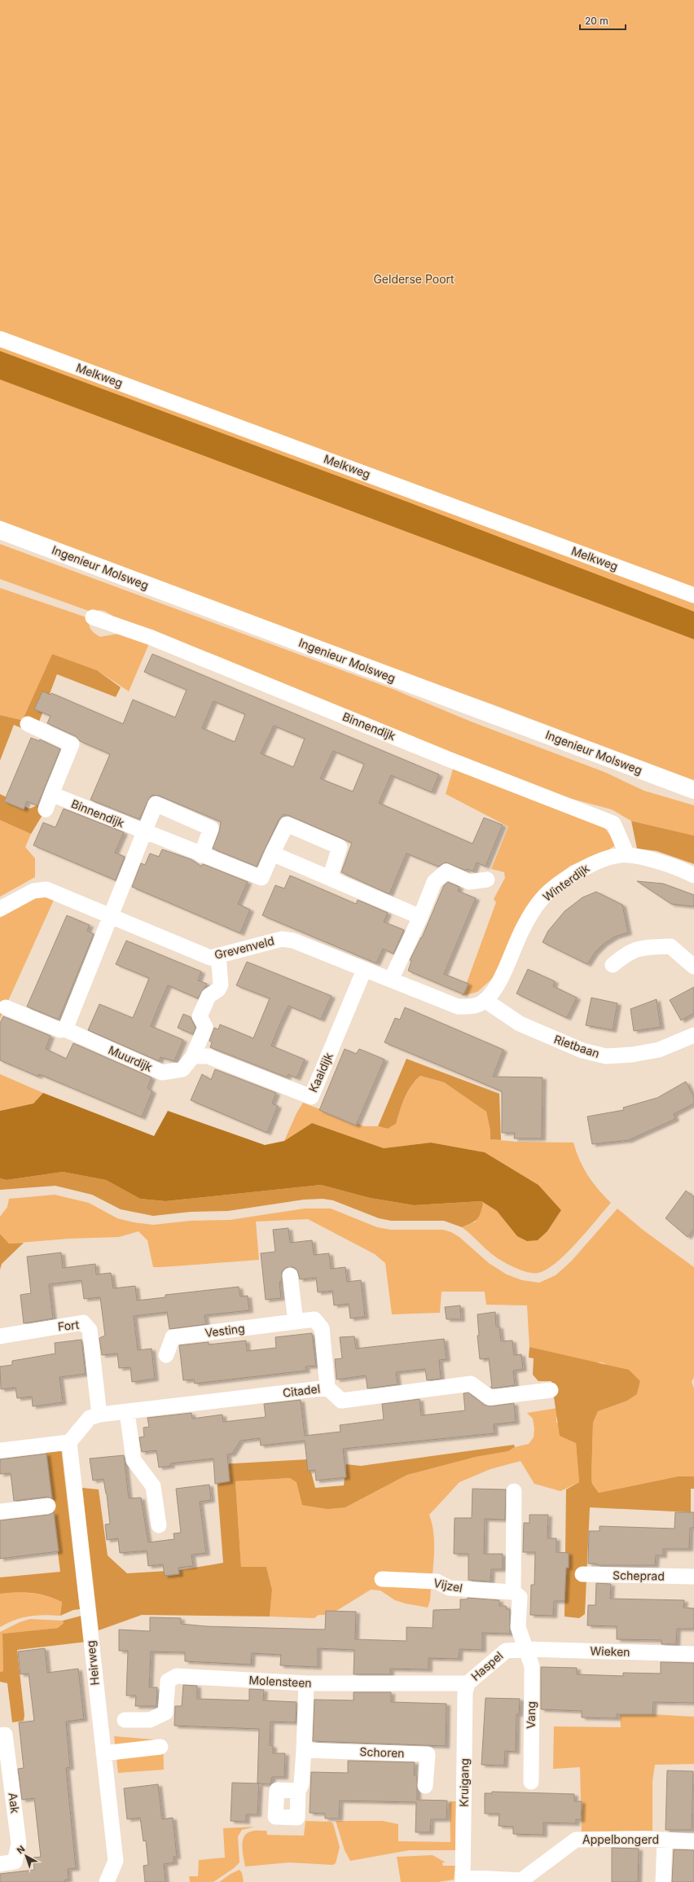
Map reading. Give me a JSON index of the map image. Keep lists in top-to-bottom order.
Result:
{
  "streets": {
    "main road": ["Ingenieur Molsweg"],
    "street": [
      "Melkweg",
      "Binnendijk",
      "Winterdijk",
      "Grevenveld",
      "Rietbaan",
      "Muurdijk",
      "Kaaidijk",
      "Fort",
      "Vesting",
      "Citadel",
      "Scheprad",
      "Vijzel",
      "Wieken",
      "Heirweg",
      "Haspel",
      "Molensteen",
      "Vang",
      "Schoren",
      "Kruigang",
      "Aak",
      "Appelbongerd"
    ]
  },
  "crossings": [
    ["Binnendijk", "Winterdijk"],
    ["Winterdijk", "Grevenveld"],
    ["Winterdijk", "Rietbaan"],
    ["Grevenveld", "Rietbaan"],
    ["Grevenveld", "Kaaidijk"],
    ["Muurdijk", "Kaaidijk"],
    ["Fort", "Citadel"],
    ["Vesting", "Citadel"],
    ["Wieken", "Haspel"],
    ["Wieken", "Vang"],
    ["Haspel", "Molensteen"],
    ["Haspel", "Vang"],
    ["Haspel", "Kruigang"],
    ["Molensteen", "Kruigang"],
    ["Kruigang", "Appelbongerd"]
  ],
  "parks": ["Gelderse Poort"],
  "scale_bar": "20 m",
  "north": "top left"
}
